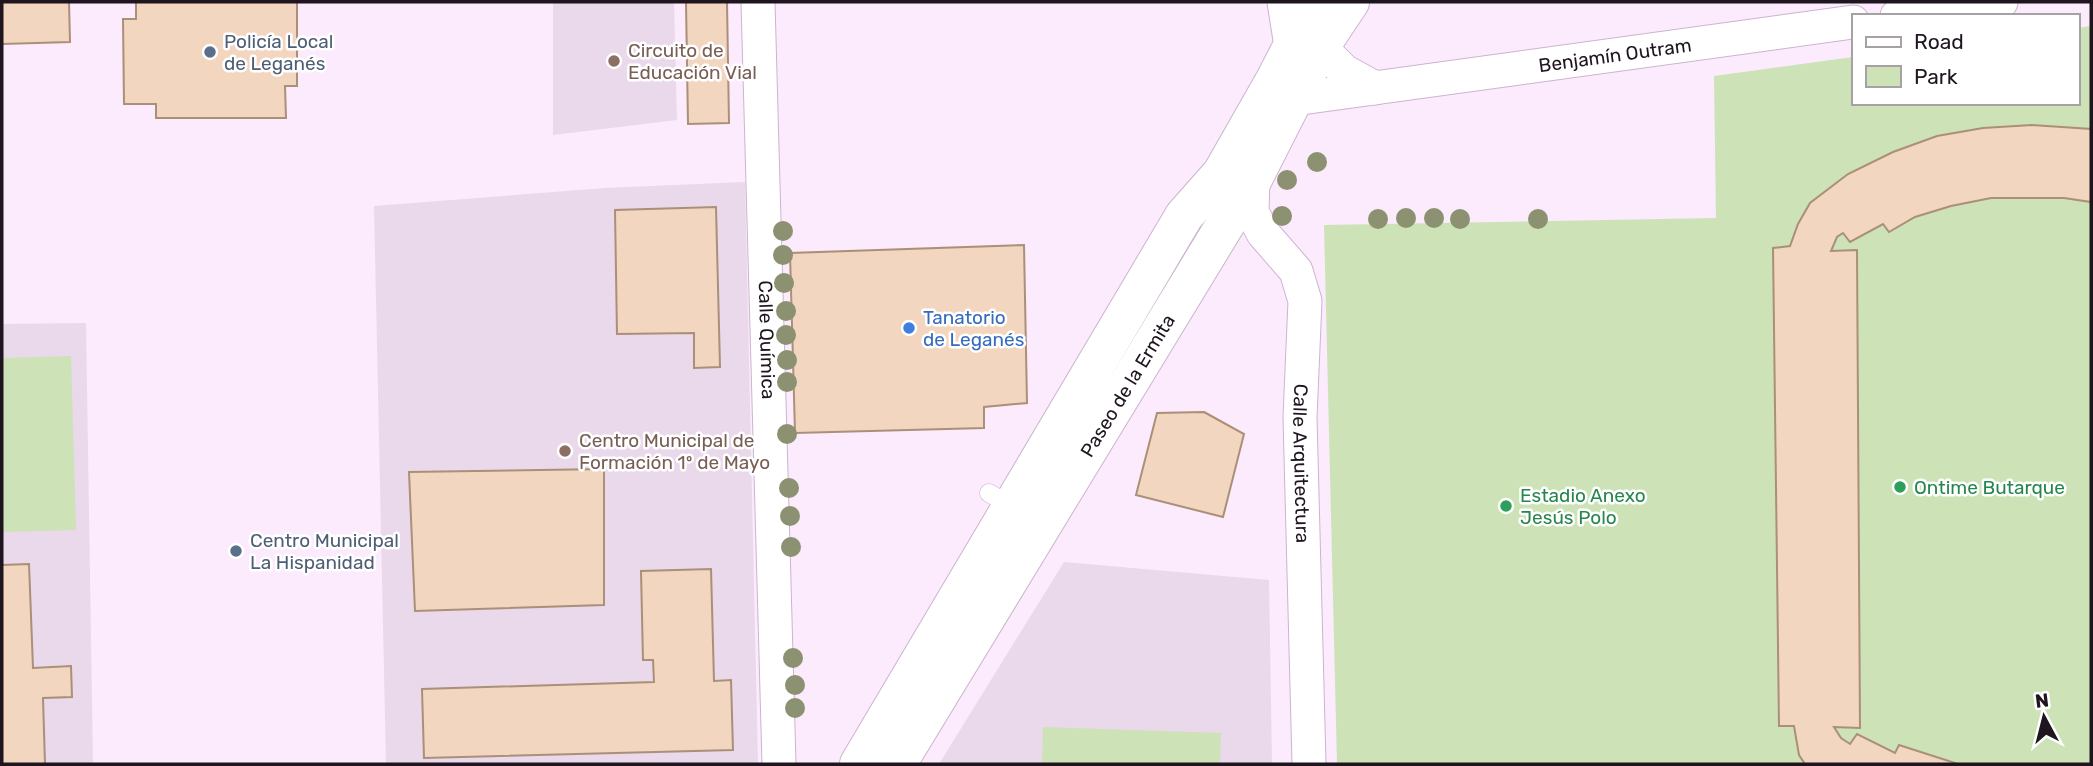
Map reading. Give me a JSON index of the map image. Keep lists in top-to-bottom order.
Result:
{
  "streets": {
    "main road": ["Paseo de la Ermita"],
    "street": ["Benjamín Outram", "Calle Química", "Calle Arquitectura"]
  },
  "crossings": [
    ["Benjamín Outram", "Paseo de la Ermita"],
    ["Paseo de la Ermita", "Calle Arquitectura"]
  ],
  "places": [
    "Policía Local de Leganés",
    "Circuito de Educación Vial",
    "Tanatorio de Leganés",
    "Centro Municipal de Formación 1º de Mayo",
    "Ontime Butarque",
    "Estadio Anexo Jesús Polo",
    "Centro Municipal La Hispanidad"
  ],
  "legend": ["Road", "Park"],
  "north": "top"
}
